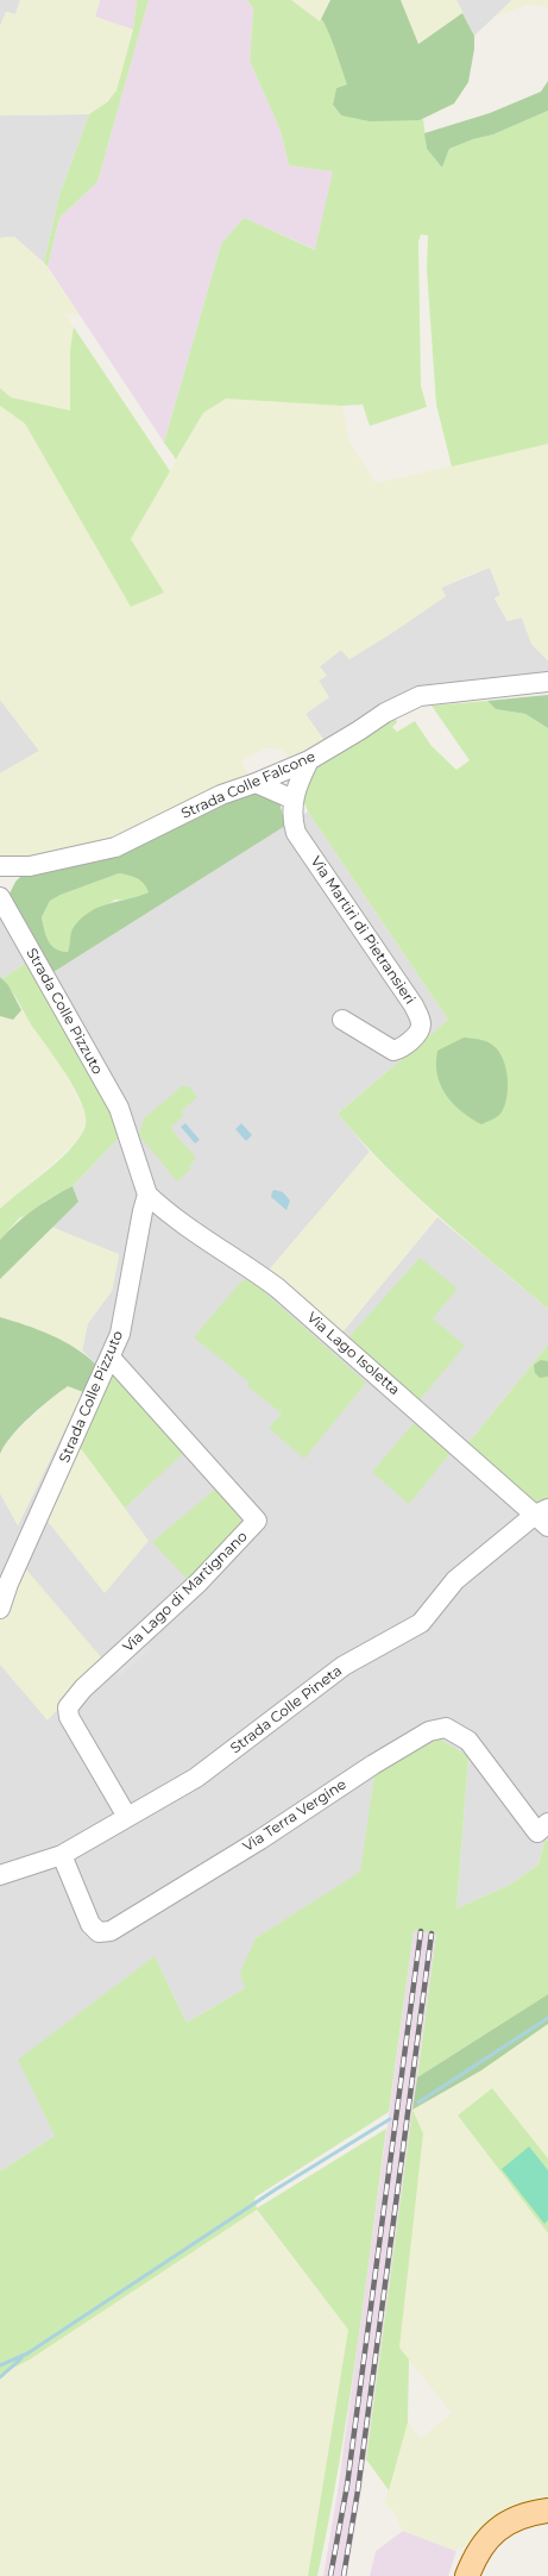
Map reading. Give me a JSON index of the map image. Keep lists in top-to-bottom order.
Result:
{
  "streets": {
    "street": [
      "Strada Colle Falcone",
      "Via Martiri di Pietransieri",
      "Strada Colle Pizzuto",
      "Via Lago Isoletta",
      "Via Lago di Martignano",
      "Strada Colle Pineta",
      "Via Terra Vergine"
    ]
  },
  "crossings": [
    ["Strada Colle Falcone", "Via Martiri di Pietransieri"],
    ["Strada Colle Pizzuto", "Via Lago Isoletta"],
    ["Strada Colle Pizzuto", "Via Lago di Martignano"],
    ["Via Lago Isoletta", "Strada Colle Pineta"],
    ["Via Lago di Martignano", "Strada Colle Pineta"],
    ["Strada Colle Pineta", "Via Terra Vergine"]
  ]
}
